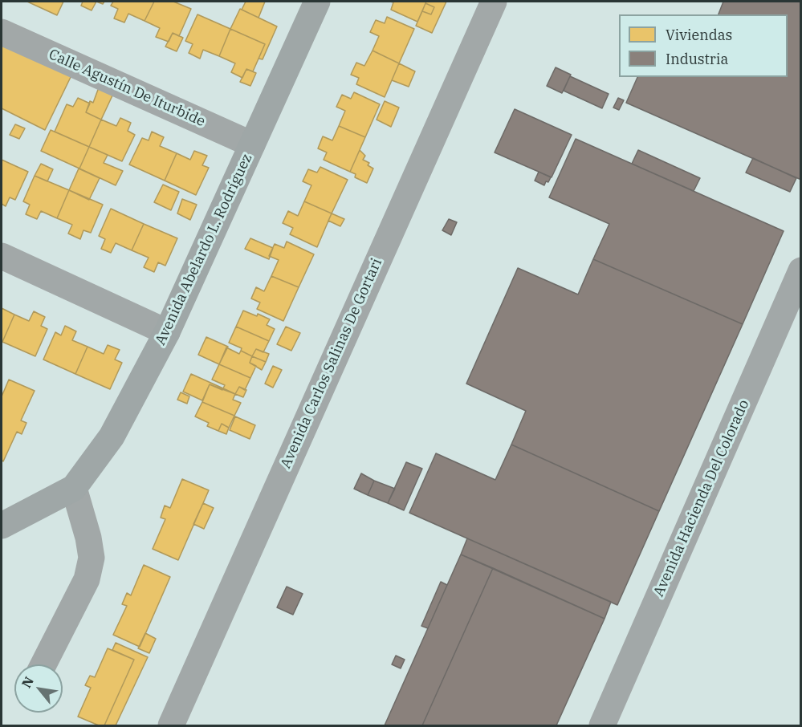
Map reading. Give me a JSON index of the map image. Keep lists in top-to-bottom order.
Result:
{
  "streets": {
    "street": [
      "Calle Agustín De Iturbide",
      "Avenida Abelardo L. Rodríguez",
      "Avenida Carlos Salinas De Gortari",
      "Avenida Hacienda Del Colorado"
    ]
  },
  "crossings": [
    ["Calle Agustín De Iturbide", "Avenida Abelardo L. Rodríguez"]
  ],
  "legend": ["Viviendas", "Industria"],
  "north": "top left"
}
